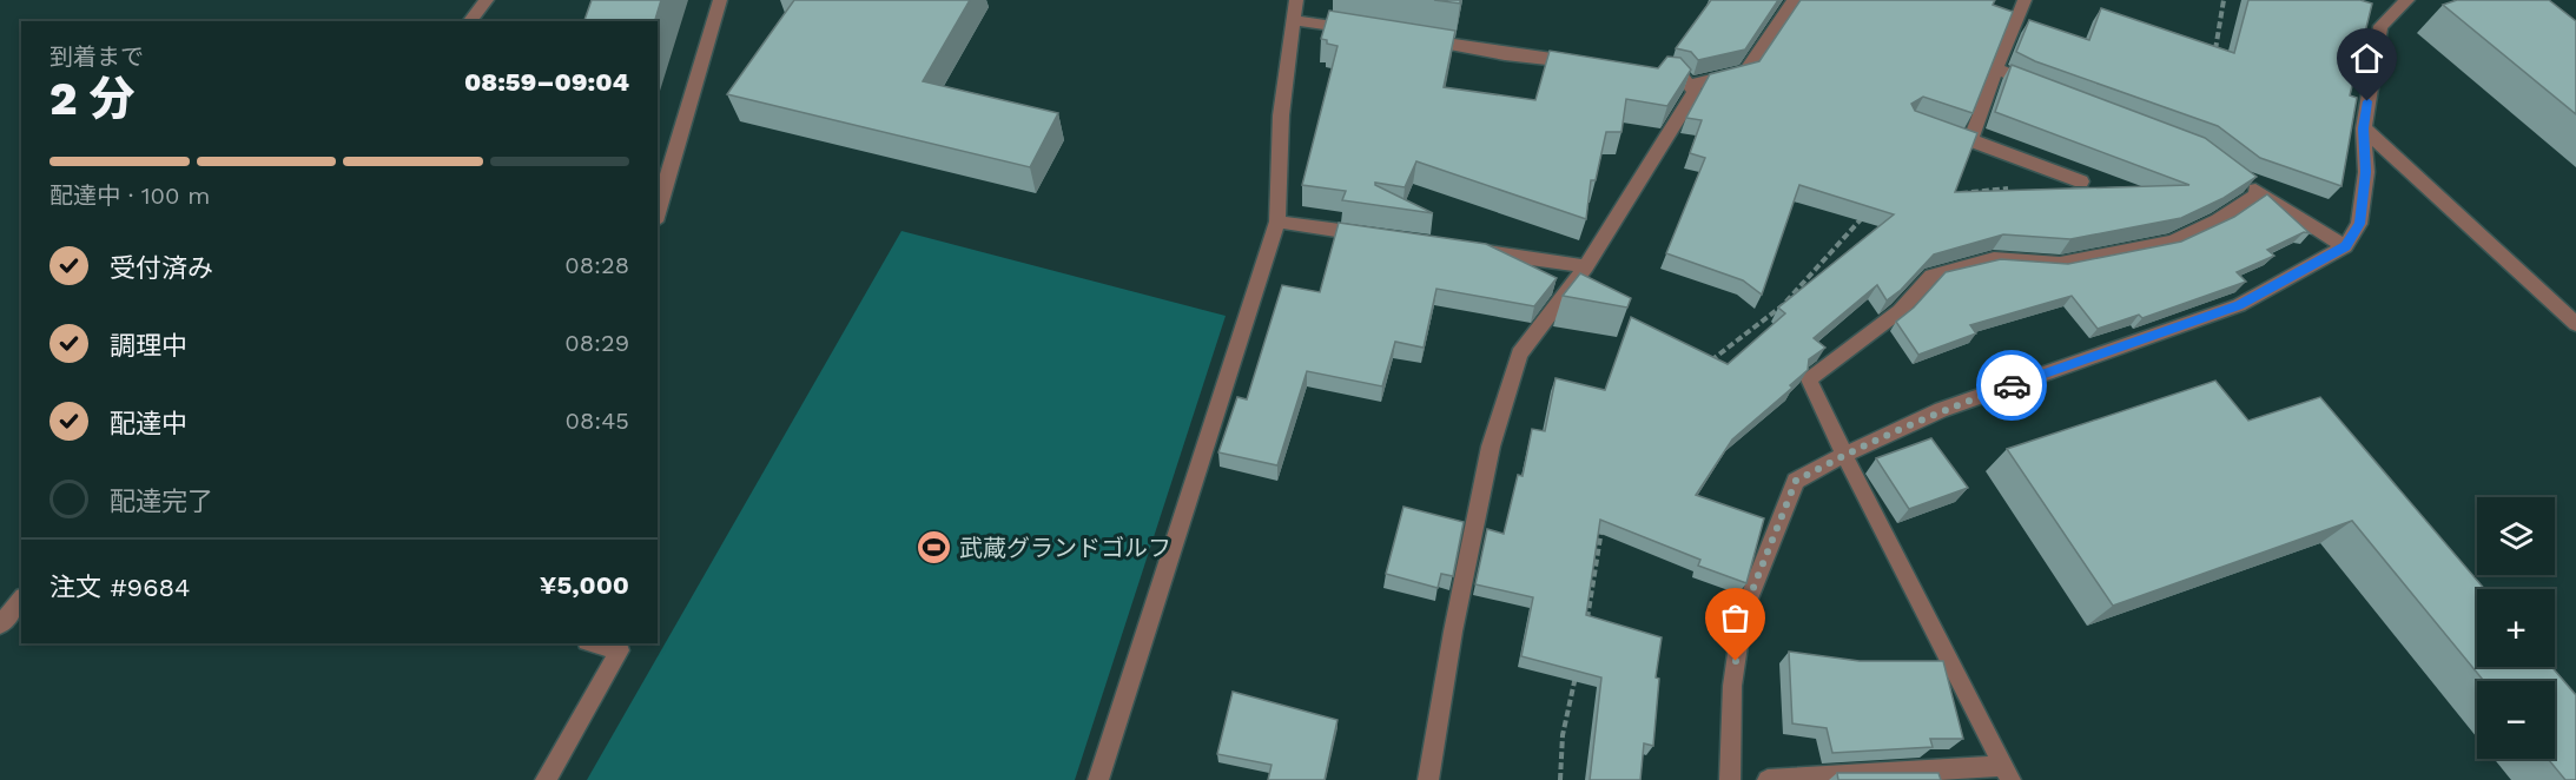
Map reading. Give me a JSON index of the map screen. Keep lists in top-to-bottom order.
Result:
{
  "places": {
    "sports": ["武蔵グランドゴルフ"]
  },
  "page": {
    "heading": ["2 分", "到着まで", "08:59–09:04"],
    "panel": ["注文 #9684", "¥5,000"],
    "bar": "配達中 · 100 m",
    "list": [
      ["受付済み", "08:28"],
      ["調理中", "08:29"],
      ["配達中", "08:45"],
      "配達完了"
    ],
    "map_buttons": ["+", "−"]
  }
}
